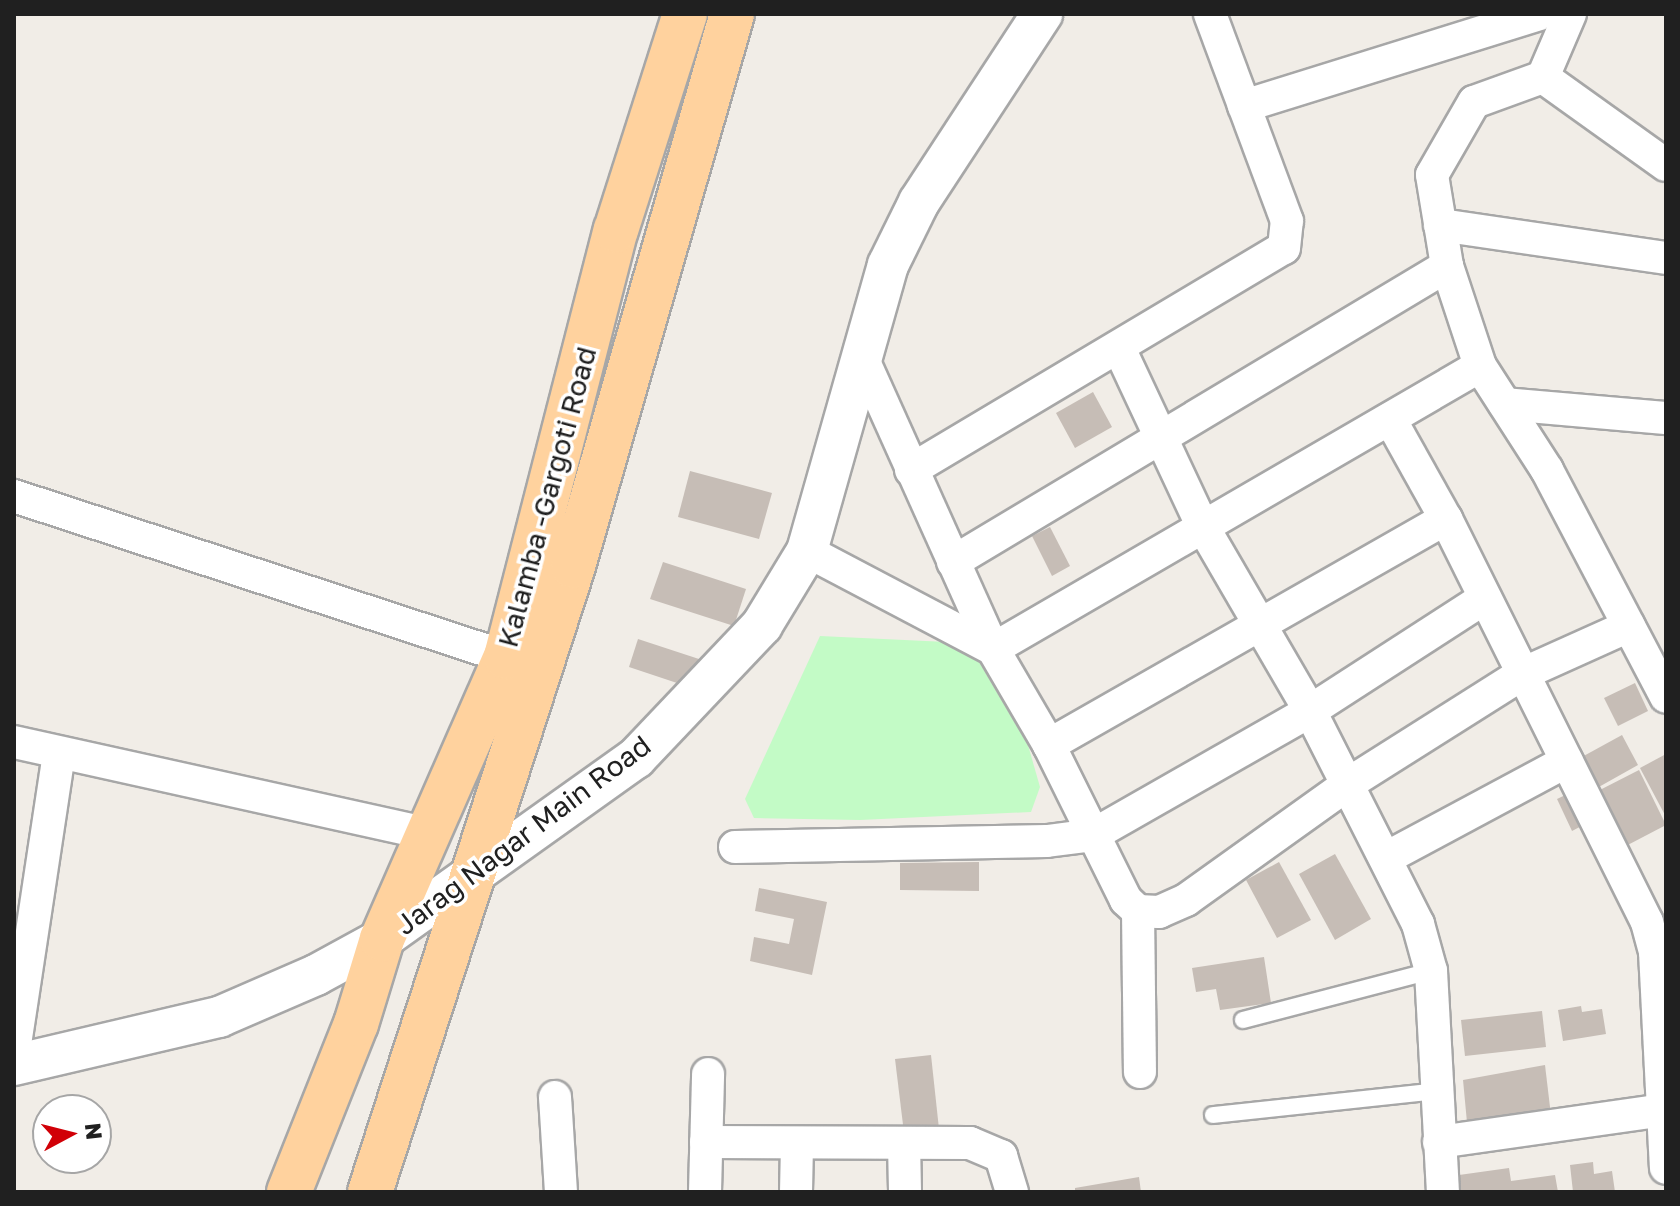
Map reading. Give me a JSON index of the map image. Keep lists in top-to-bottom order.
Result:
{
  "streets": {
    "main road": ["Kalamba -Gargoti Road"],
    "street": ["Jarag Nagar Main Road"]
  },
  "crossings": [
    ["Kalamba -Gargoti Road", "Jarag Nagar Main Road"]
  ],
  "north": "right"
}
